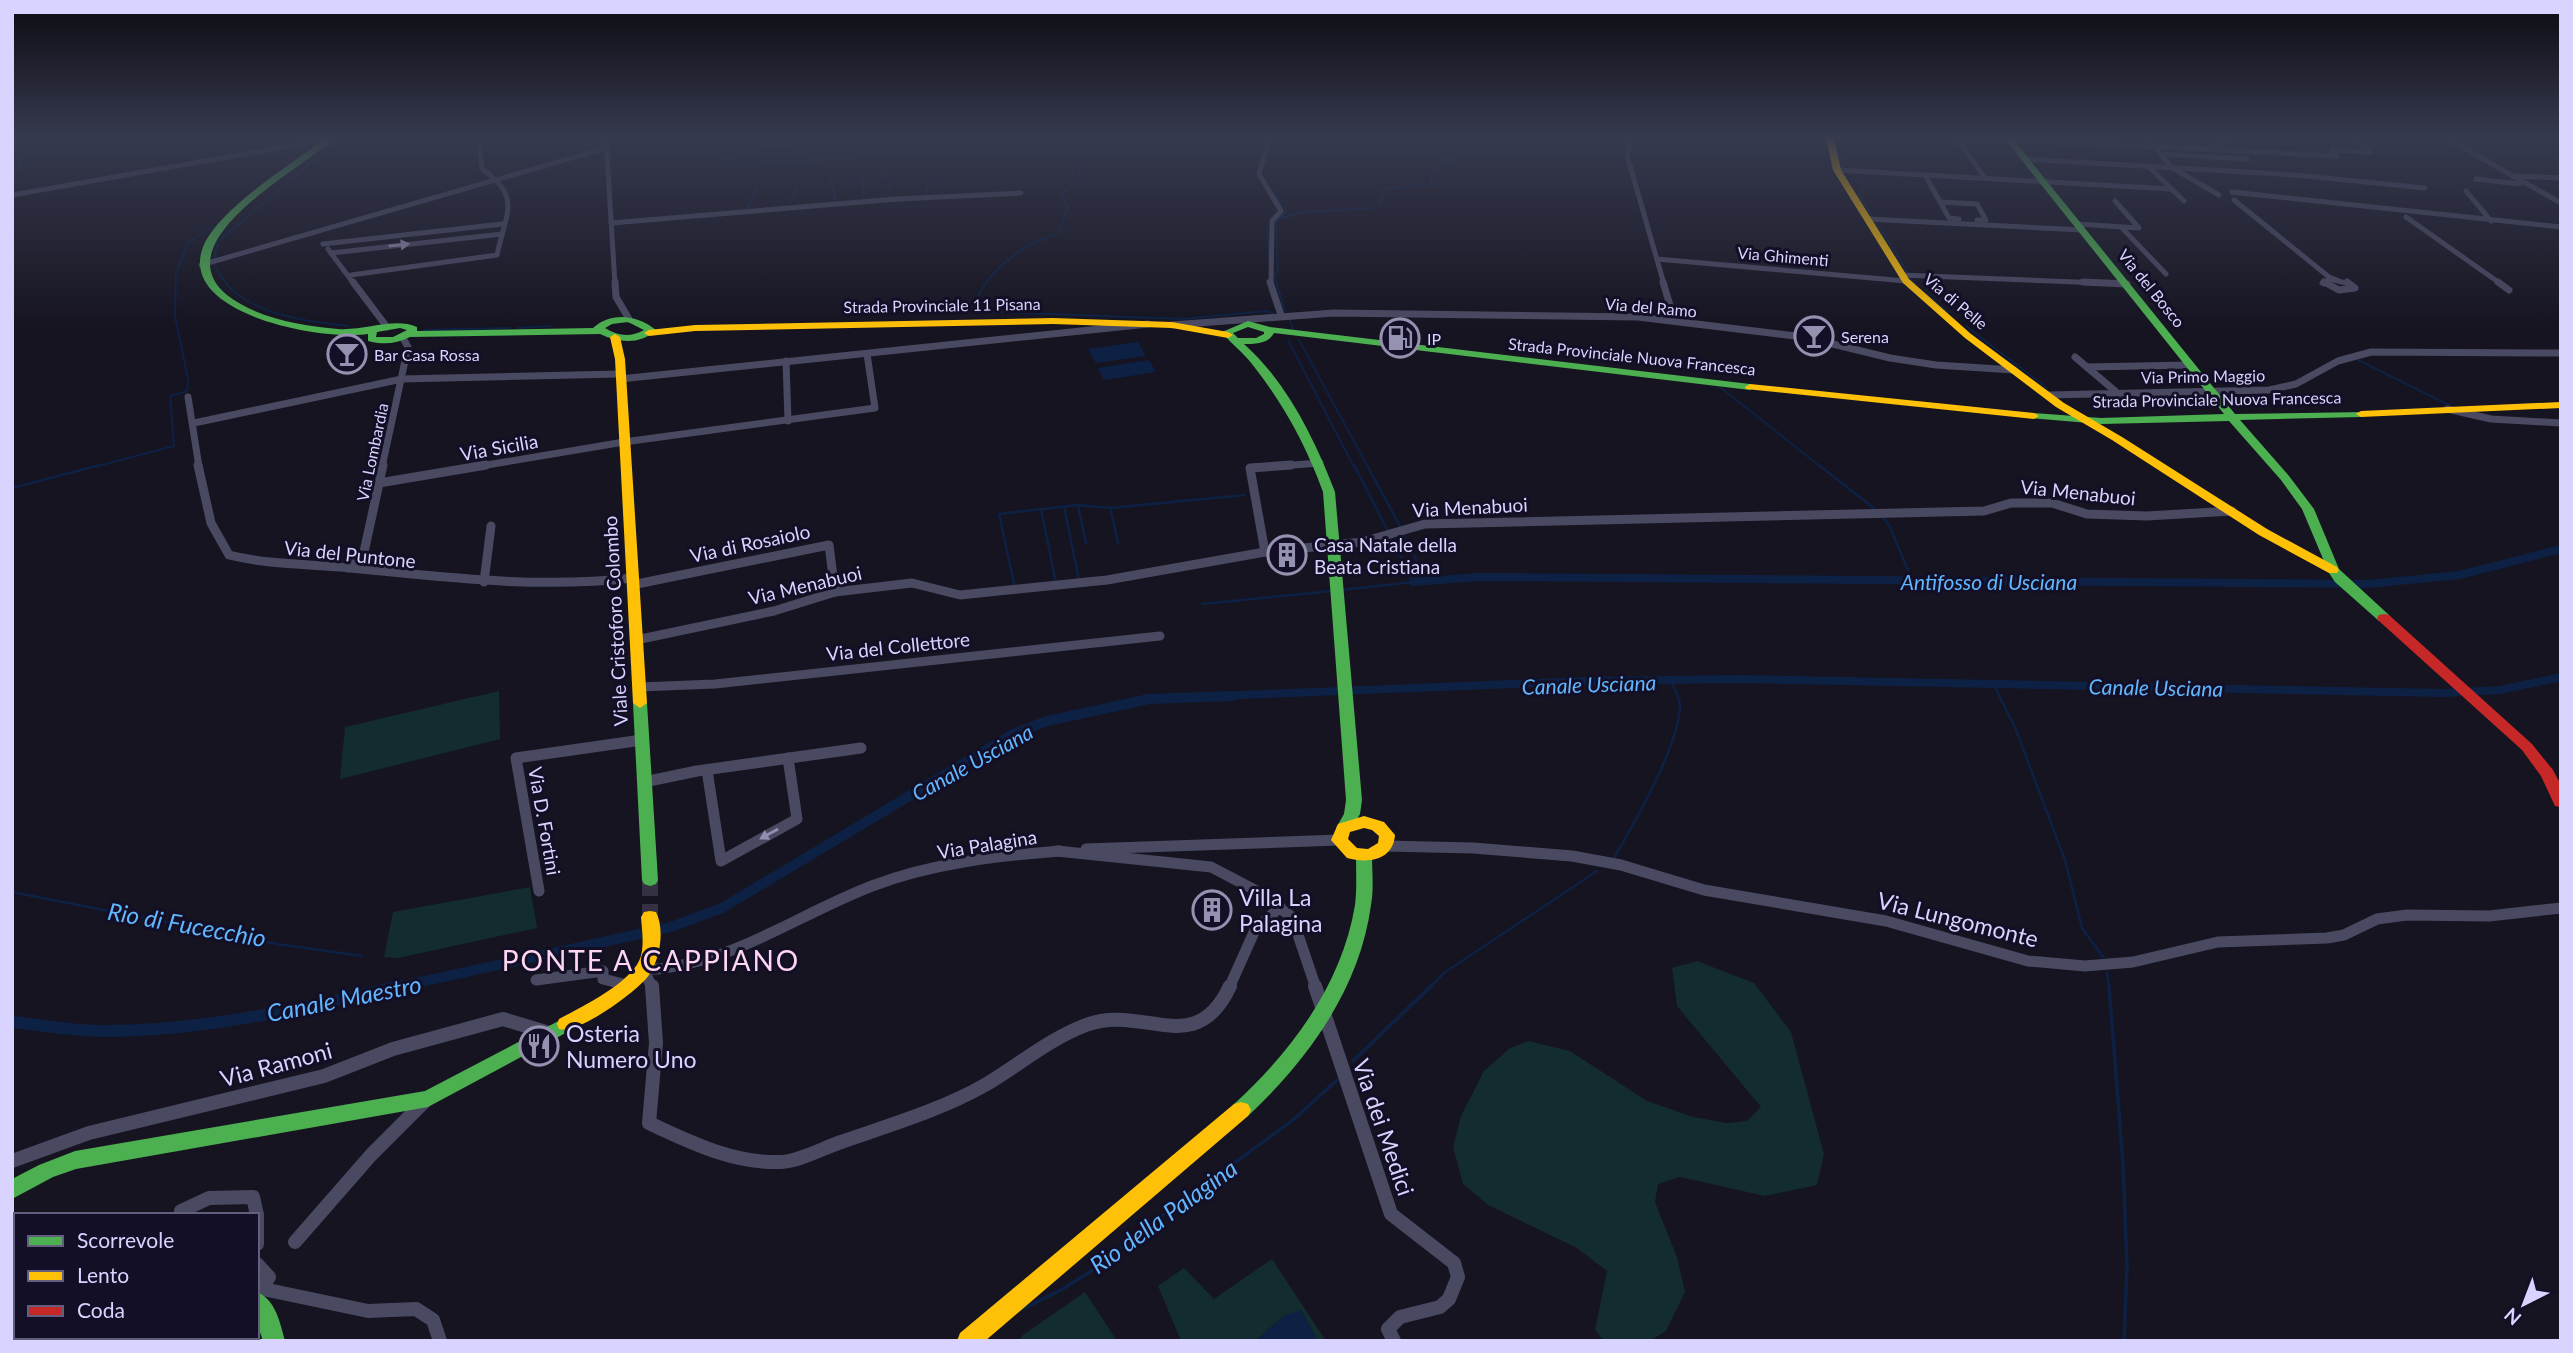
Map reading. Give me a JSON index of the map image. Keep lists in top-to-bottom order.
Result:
{
  "streets": {
    "main road": [
      "Via del Bosco",
      "Via di Pelle",
      "Strada Provinciale 11 Pisana",
      "Strada Provinciale Nuova Francesca",
      "Viale Cristoforo Colombo"
    ],
    "street": [
      "Via Ghimenti",
      "Via del Ramo",
      "Via Primo Maggio",
      "Via Sicilia",
      "Via Lombardia",
      "Via Menabuoi",
      "Via di Rosaiolo",
      "Via del Puntone",
      "Via del Collettore",
      "Via D. Fortini",
      "Via Palagina",
      "Via Lungomonte",
      "Via Ramoni",
      "Via dei Medici"
    ]
  },
  "crossings": [
    ["Via Ghimenti", "Via del Bosco"],
    ["Via Ghimenti", "Via di Pelle"],
    ["Via del Bosco", "Via di Pelle"],
    ["Via del Bosco", "Strada Provinciale Nuova Francesca"],
    ["Via del Bosco", "Via Primo Maggio"],
    ["Via di Pelle", "Via del Ramo"],
    ["Via di Pelle", "Strada Provinciale Nuova Francesca"],
    ["Via di Pelle", "Via Primo Maggio"],
    ["Via di Pelle", "Via Menabuoi"],
    ["Strada Provinciale 11 Pisana", "Via del Ramo"],
    ["Strada Provinciale 11 Pisana", "Strada Provinciale Nuova Francesca"],
    ["Strada Provinciale 11 Pisana", "Via Lombardia"],
    ["Strada Provinciale 11 Pisana", "Viale Cristoforo Colombo"],
    ["Via Sicilia", "Via Lombardia"],
    ["Via Sicilia", "Viale Cristoforo Colombo"],
    ["Via Lombardia", "Via del Puntone"],
    ["Via Menabuoi", "Via di Rosaiolo"],
    ["Via Menabuoi", "Viale Cristoforo Colombo"],
    ["Via di Rosaiolo", "Via del Puntone"],
    ["Via di Rosaiolo", "Viale Cristoforo Colombo"],
    ["Via del Puntone", "Viale Cristoforo Colombo"],
    ["Viale Cristoforo Colombo", "Via del Collettore"],
    ["Viale Cristoforo Colombo", "Via D. Fortini"],
    ["Via Palagina", "Via Lungomonte"]
  ],
  "districts": ["PONTE A CAPPIANO"],
  "water": [
    "Antifosso di Usciana",
    "Canale Usciana",
    "Rio di Fucecchio",
    "Canale Maestro",
    "Rio della Palagina"
  ],
  "places": {
    "bar": ["Serena", "Bar Casa Rossa"],
    "fuel station": ["IP"],
    "building": ["Casa Natale della Beata Cristiana", "Villa La Palagina"],
    "restaurant": ["Osteria Numero Uno"]
  },
  "legend": ["Scorrevole", "Lento", "Coda"],
  "north": "bottom left"
}
